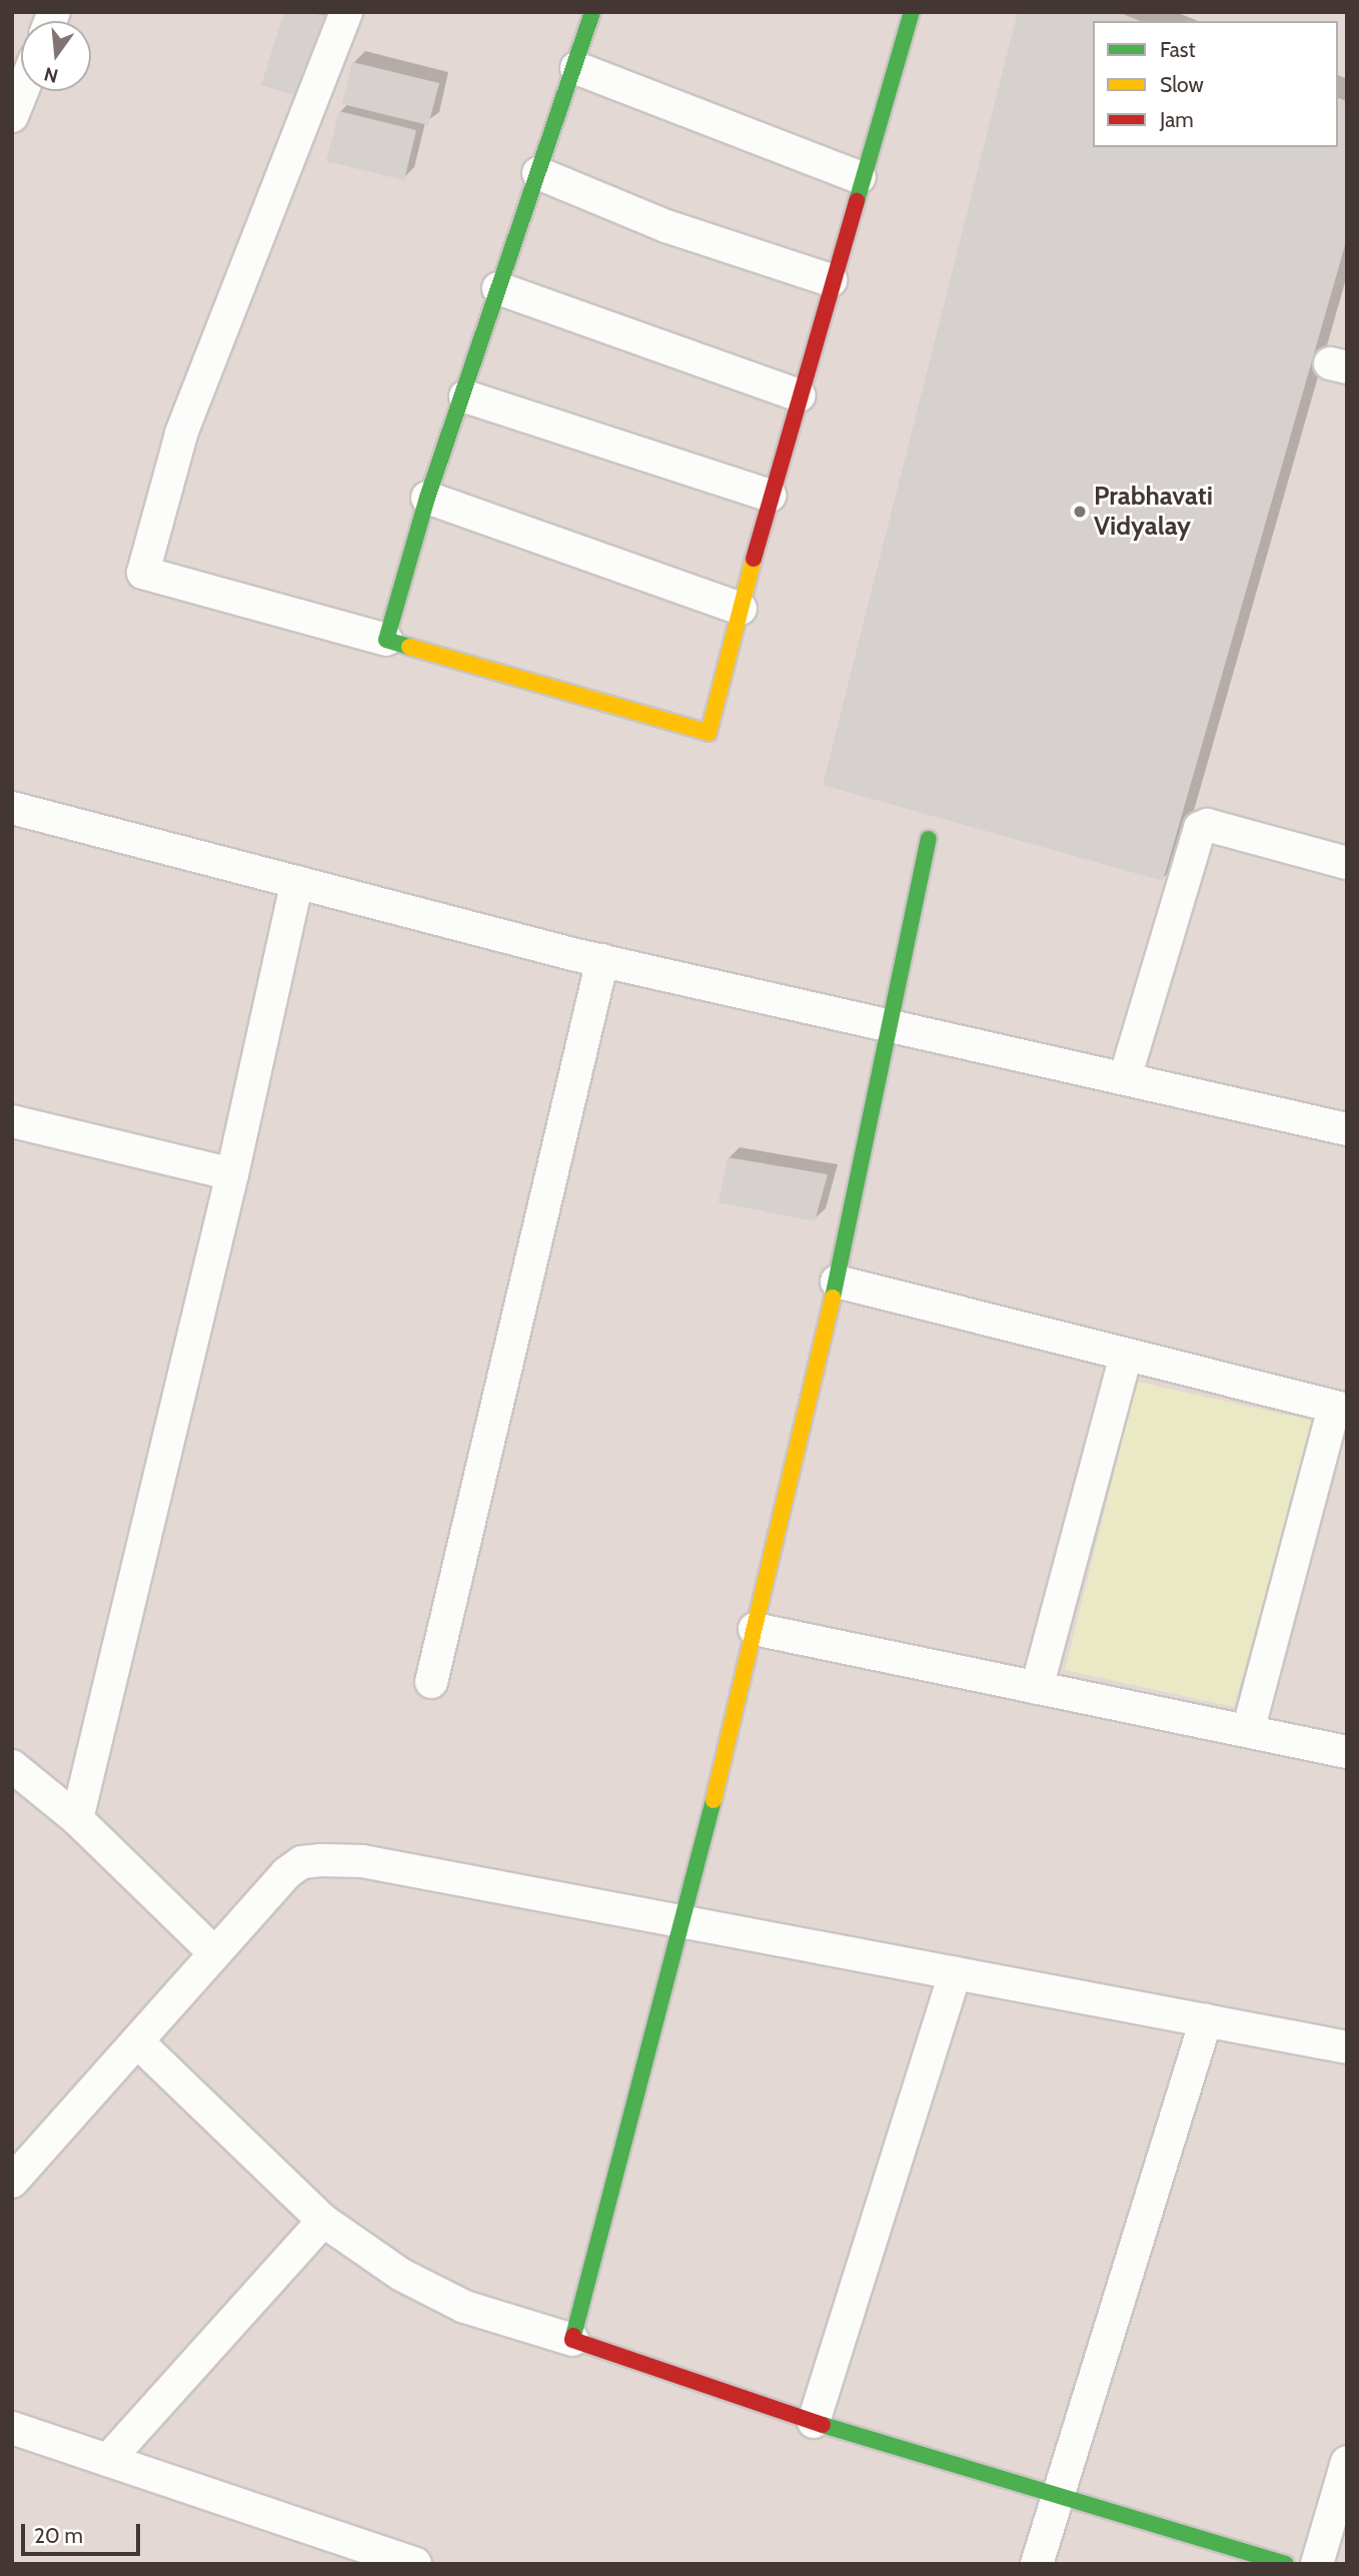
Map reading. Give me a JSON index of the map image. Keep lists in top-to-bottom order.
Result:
{
  "places": ["Prabhavati Vidyalay"],
  "legend": ["Fast", "Slow", "Jam"],
  "scale_bar": "20 m",
  "north": "bottom"
}
